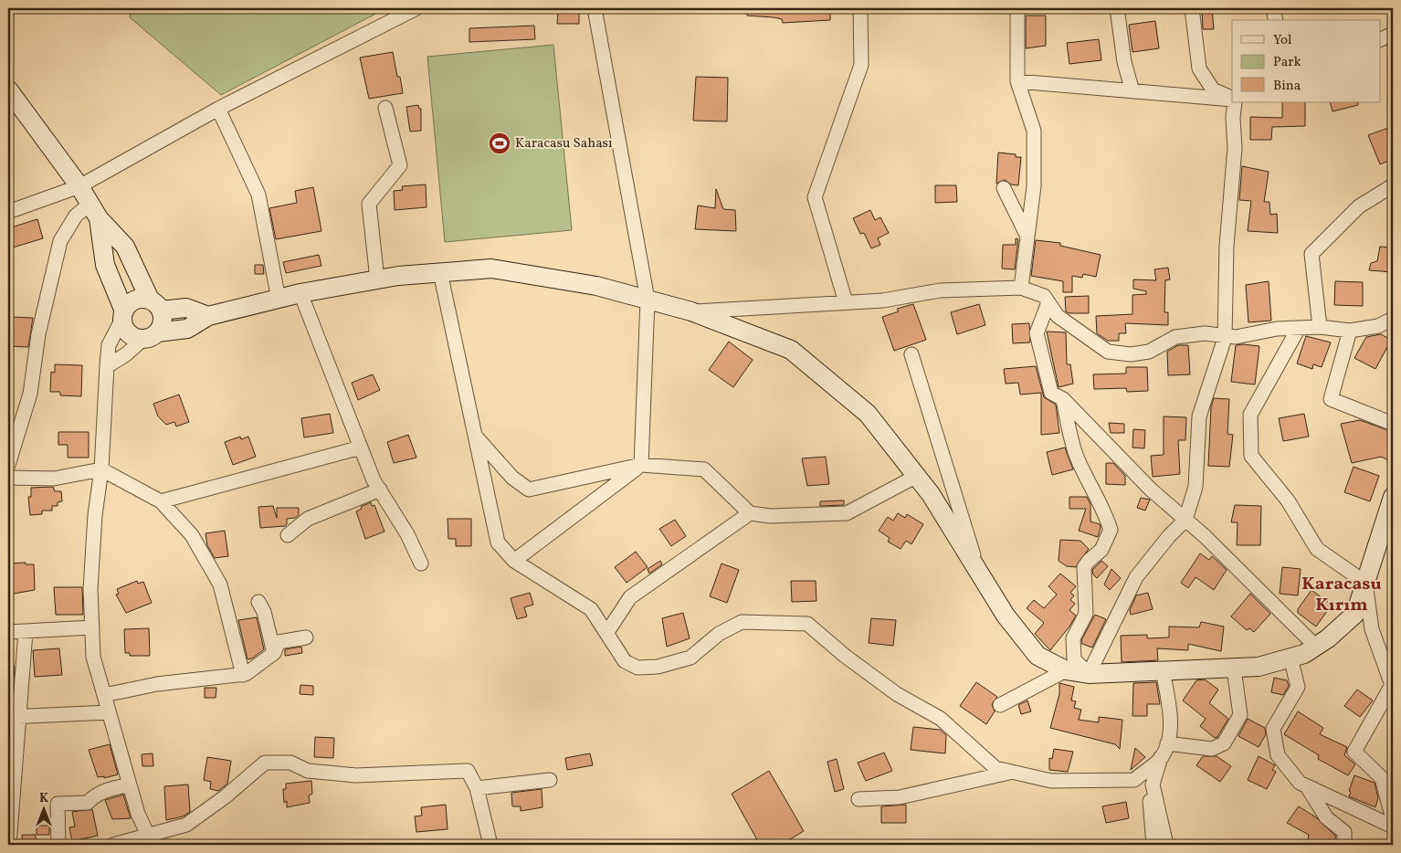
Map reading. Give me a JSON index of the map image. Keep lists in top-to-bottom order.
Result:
{
  "districts": ["Karacasu Kırım"],
  "places": {
    "sports": ["Karacasu Sahası"]
  },
  "legend": ["Yol", "Park", "Bina"],
  "north": "top"
}
